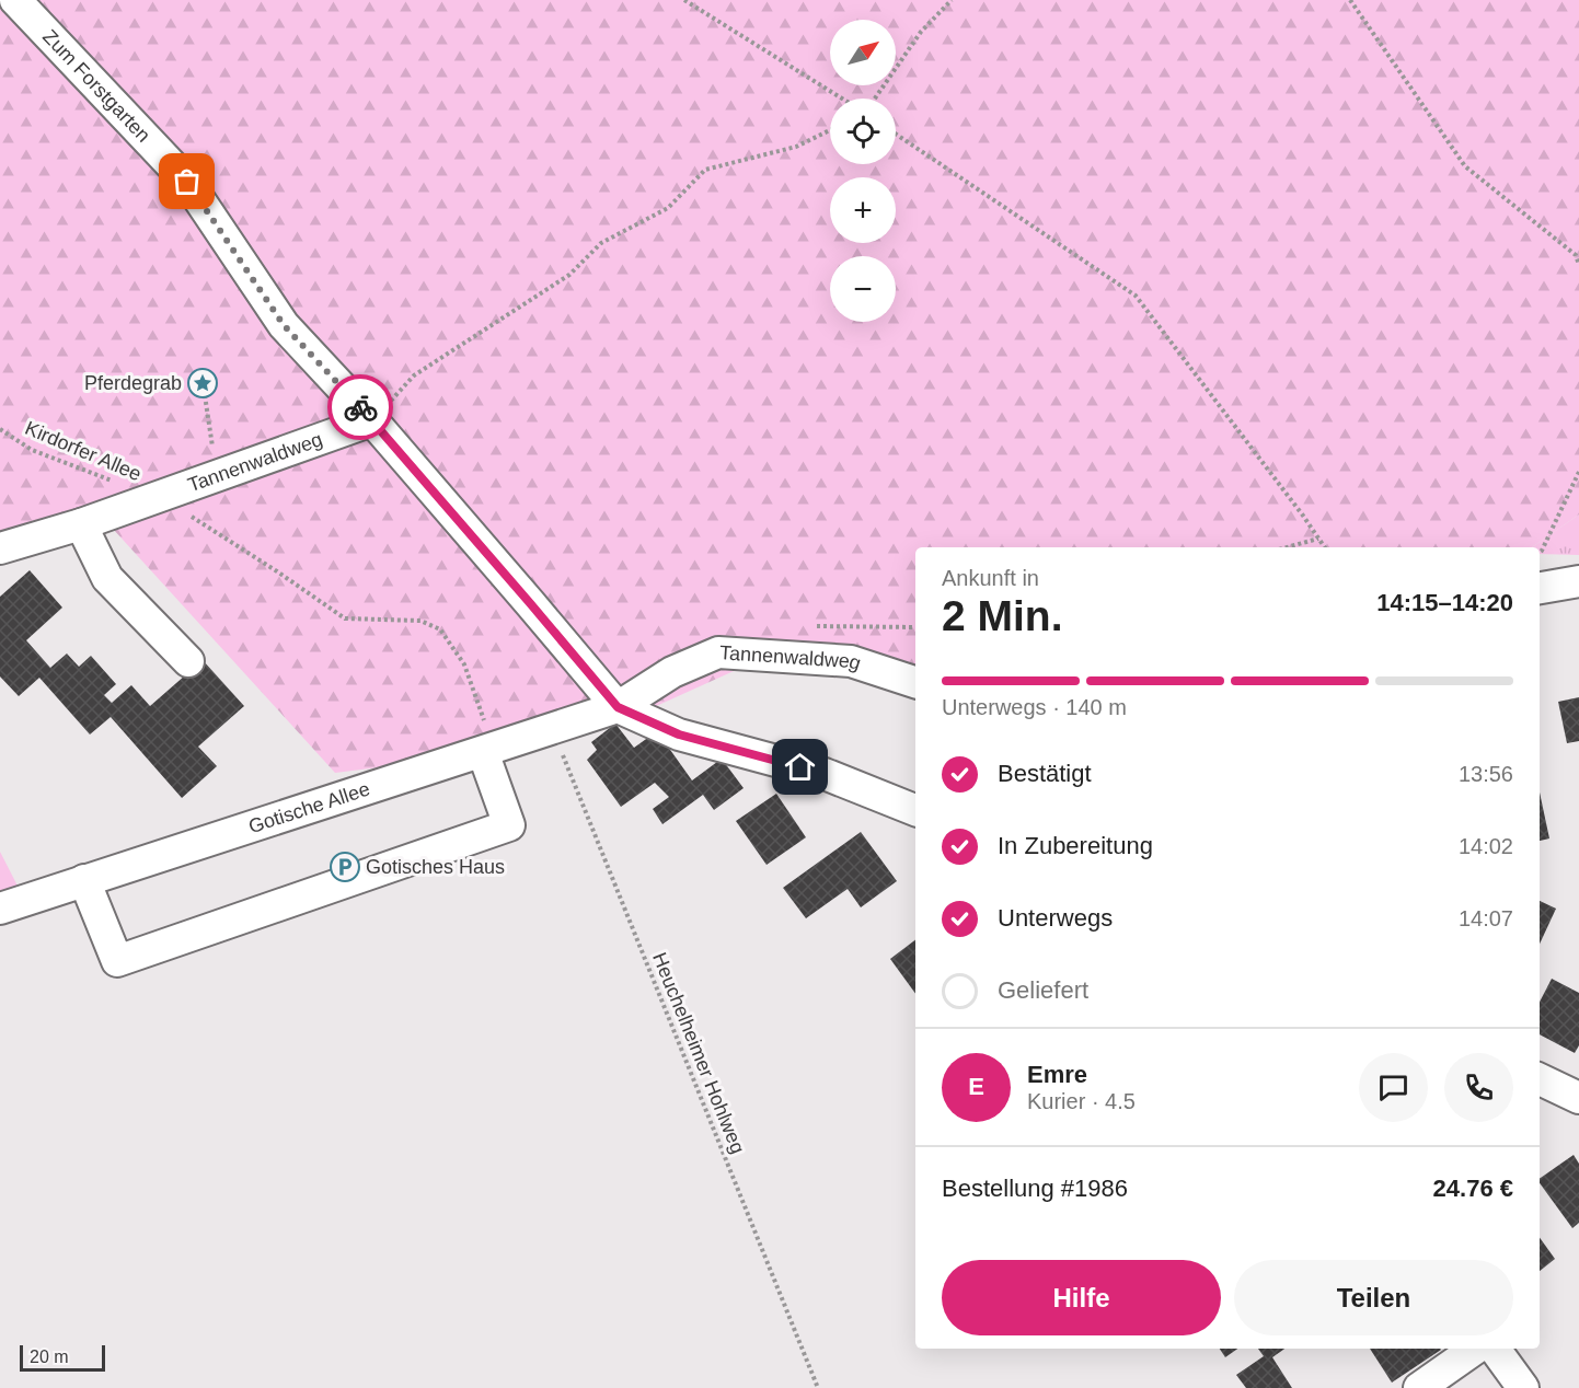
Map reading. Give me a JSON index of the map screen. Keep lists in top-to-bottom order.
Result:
{
  "streets": {
    "street": ["Zum Forstgarten", "Tannenwaldweg", "Gotische Allee"],
    "path": ["Kirdorfer Allee", "Heuchelheimer Hohlweg"]
  },
  "crossings": [
    ["Zum Forstgarten", "Tannenwaldweg"],
    ["Kirdorfer Allee", "Tannenwaldweg"],
    ["Kirdorfer Allee", "Gotische Allee"],
    ["Tannenwaldweg", "Gotische Allee"],
    ["Gotische Allee", "Heuchelheimer Hohlweg"]
  ],
  "places": {
    "place": ["Pferdegrab"],
    "parking": ["Gotisches Haus"]
  },
  "scale_bar": "20 m",
  "north": "top right",
  "page": {
    "map_buttons": ["+", "−"],
    "heading": ["2 Min.", "Ankunft in", "14:15–14:20"],
    "panel": [
      "Emre",
      "Kurier · 4.5",
      "Bestellung #1986",
      "24.76 €"
    ],
    "bar": "Unterwegs · 140 m",
    "list": [
      ["Bestätigt", "13:56"],
      ["In Zubereitung", "14:02"],
      ["Unterwegs", "14:07"],
      "Geliefert"
    ],
    "round": "E",
    "buttons": ["Hilfe", "Teilen"],
    "scale": "20 m"
  }
}
